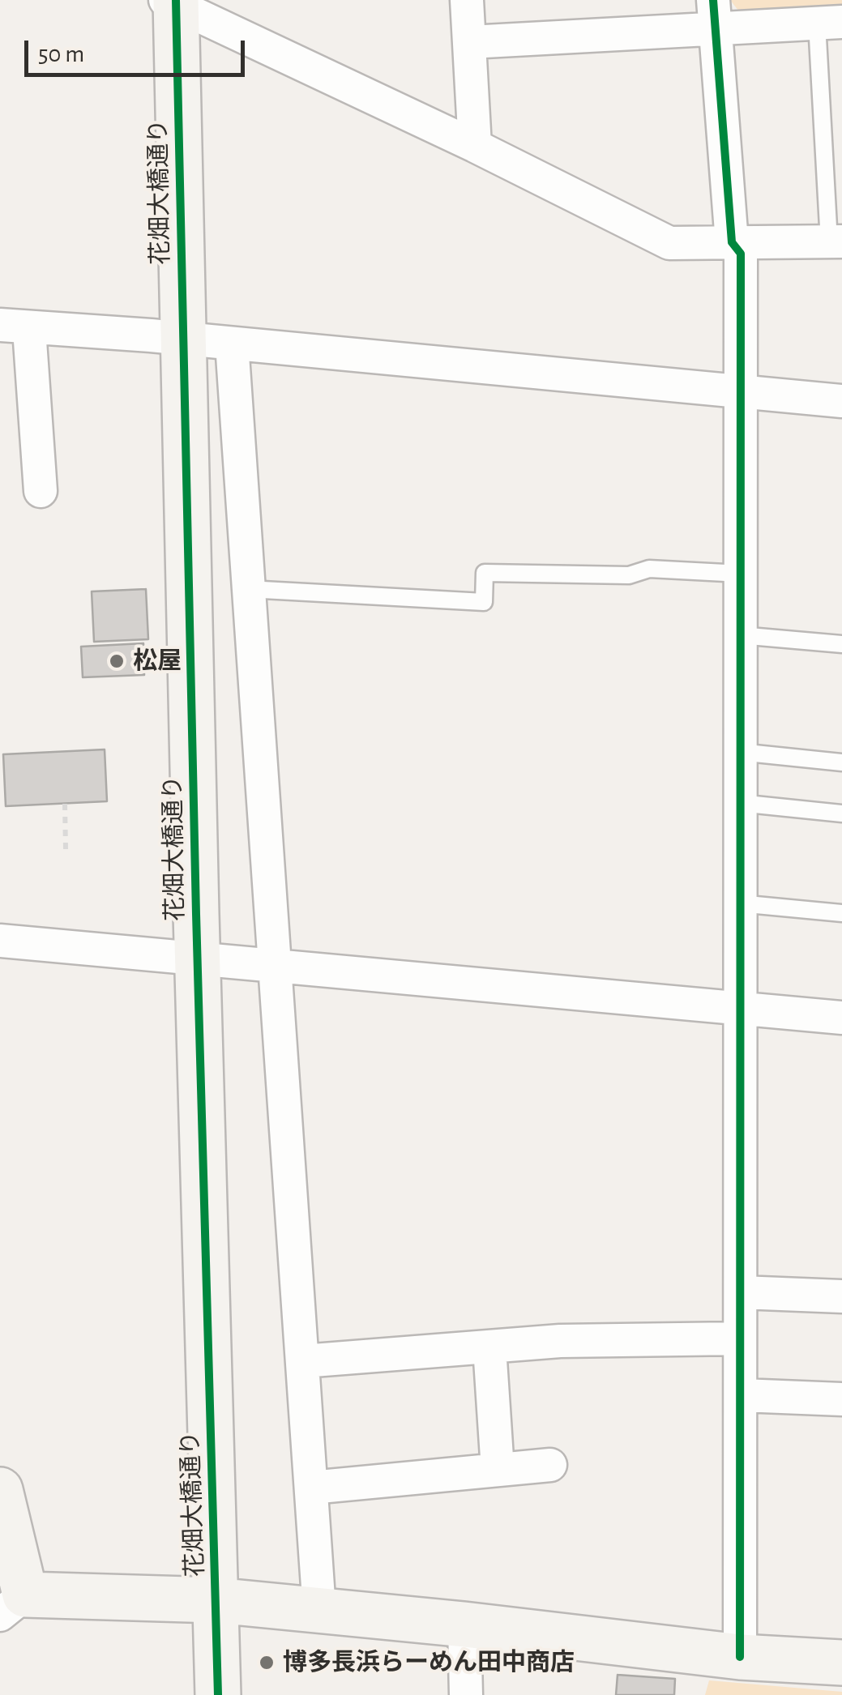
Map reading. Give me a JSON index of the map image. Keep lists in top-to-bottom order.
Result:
{
  "streets": {
    "street": ["花畑大橋通り"]
  },
  "places": ["松屋", "博多長浜らーめん田中商店"],
  "scale_bar": "50 m"
}
